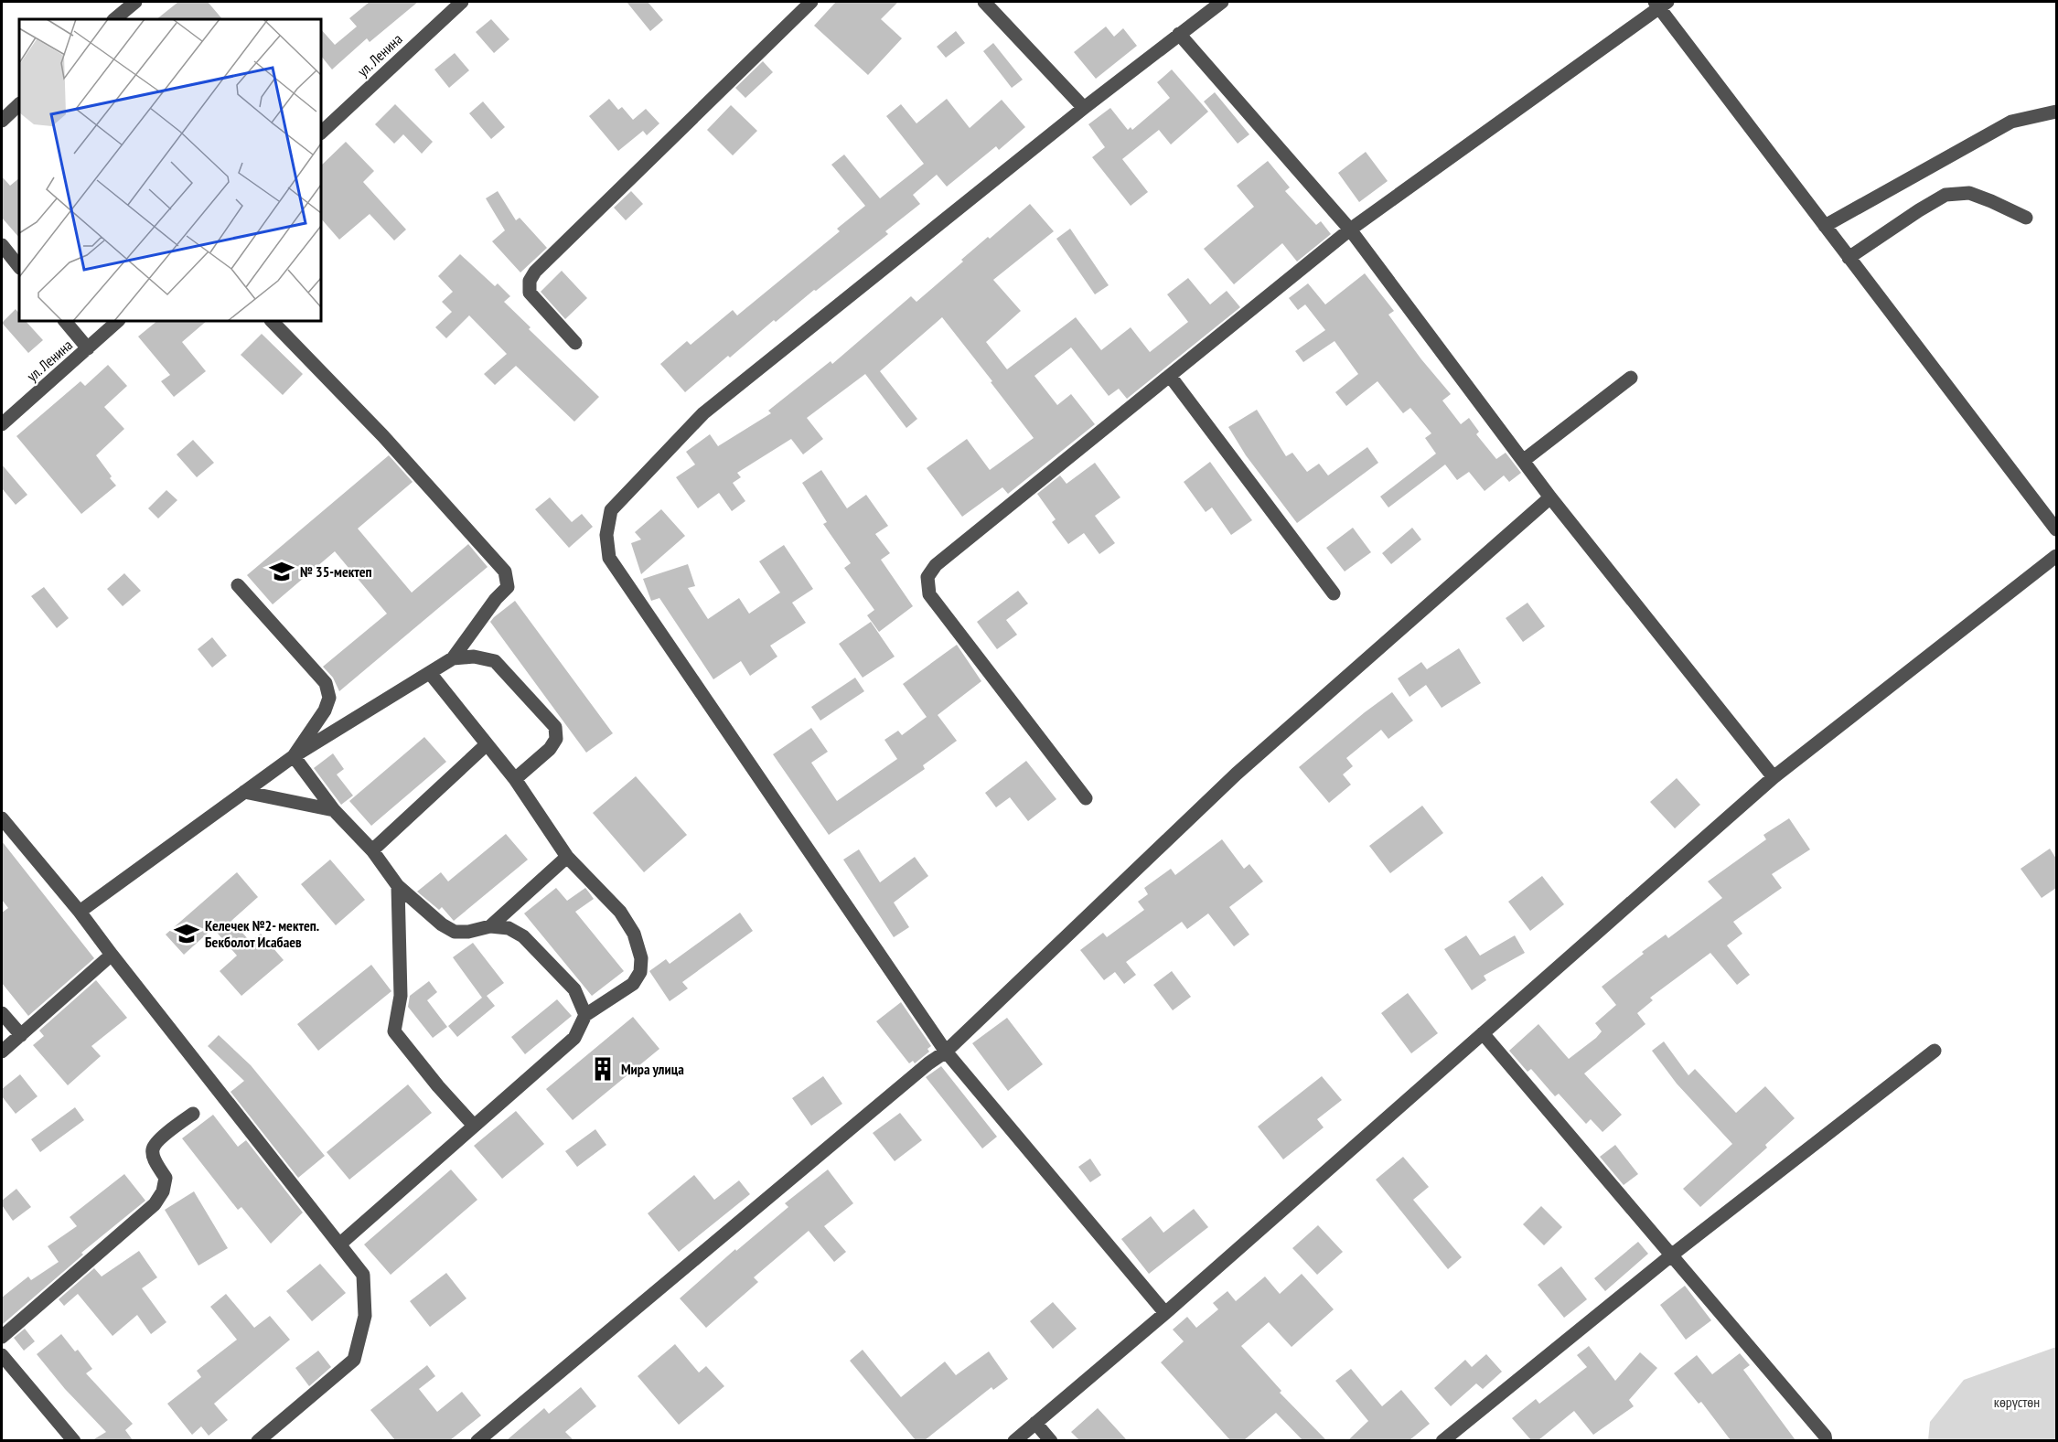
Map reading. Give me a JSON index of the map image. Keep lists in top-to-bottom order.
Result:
{
  "streets": {
    "street": ["ул. Ленина"]
  },
  "parks": ["көрүстөн"],
  "places": {
    "school or university": ["№ 35-мектеп", "Келечек №2- мектеп. Бекболот Исабаев"],
    "building": ["Мира улица"]
  }
}
